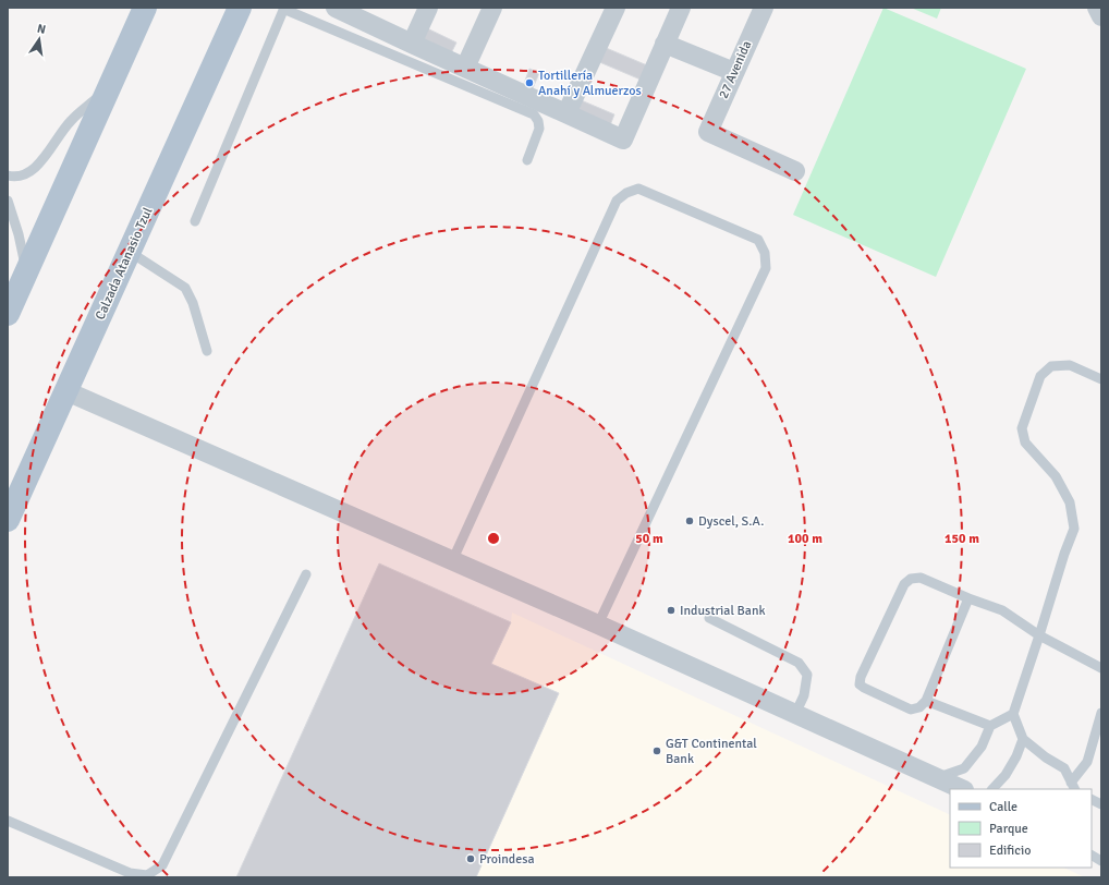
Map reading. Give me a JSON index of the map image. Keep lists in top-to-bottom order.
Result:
{
  "streets": {
    "main road": ["Calzada Atanasio Tzul"],
    "street": ["27 Avenida"]
  },
  "places": [
    "Tortillería Anahí y Almuerzos",
    "Dyscel, S.A.",
    "Industrial Bank",
    "G&T Continental Bank",
    "Proindesa"
  ],
  "legend": ["Calle", "Parque", "Edificio"],
  "north": "top",
  "rings": ["50 m", "100 m", "150 m"]
}
